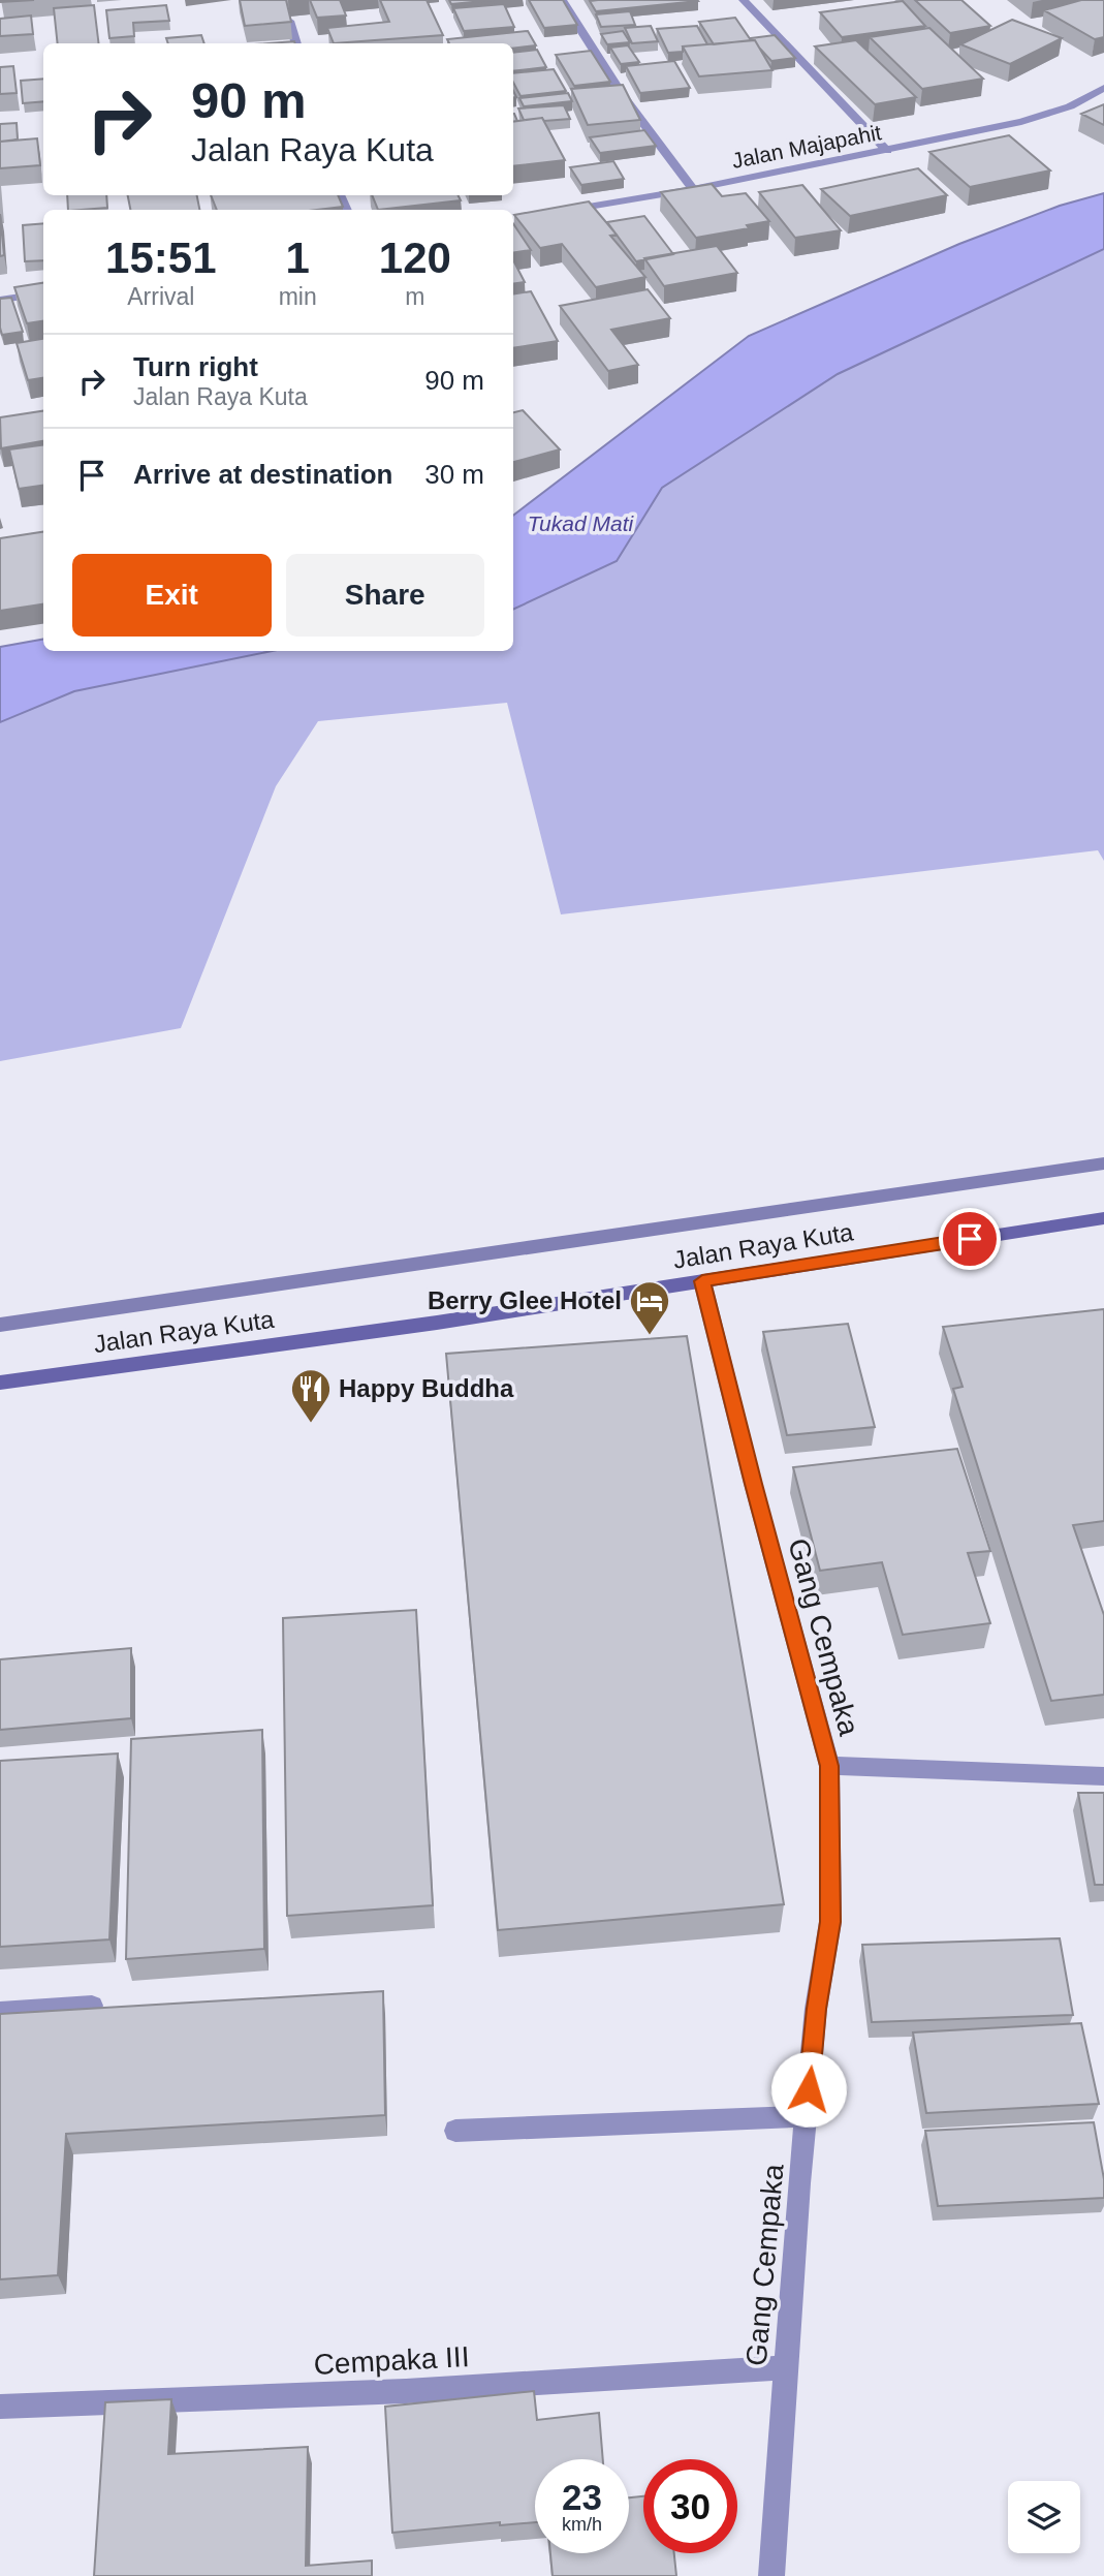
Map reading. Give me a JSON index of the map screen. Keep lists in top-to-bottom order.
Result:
{
  "streets": {
    "main road": ["Jalan Raya Kuta"],
    "street": ["Jalan Majapahit", "Gang Cempaka", "Cempaka III"]
  },
  "crossings": [
    ["Jalan Raya Kuta", "Gang Cempaka"],
    ["Gang Cempaka", "Cempaka III"]
  ],
  "water": ["Tukad Mati"],
  "places": {
    "hotel": ["Berry Glee Hotel"],
    "restaurant": ["Happy Buddha"]
  },
  "page": {
    "turn": ["90 m", "Jalan Raya Kuta"],
    "eta": [
      "15:51",
      "Arrival",
      "1",
      "min",
      "120",
      "m"
    ],
    "list": [
      {
        "name": "Turn right",
        "note": "Jalan Raya Kuta",
        "value": "90 m"
      },
      {
        "name": "Arrive at destination",
        "value": "30 m"
      }
    ],
    "buttons": ["Exit", "Share"],
    "speed": "23 km/h",
    "limit": "30"
  }
}
